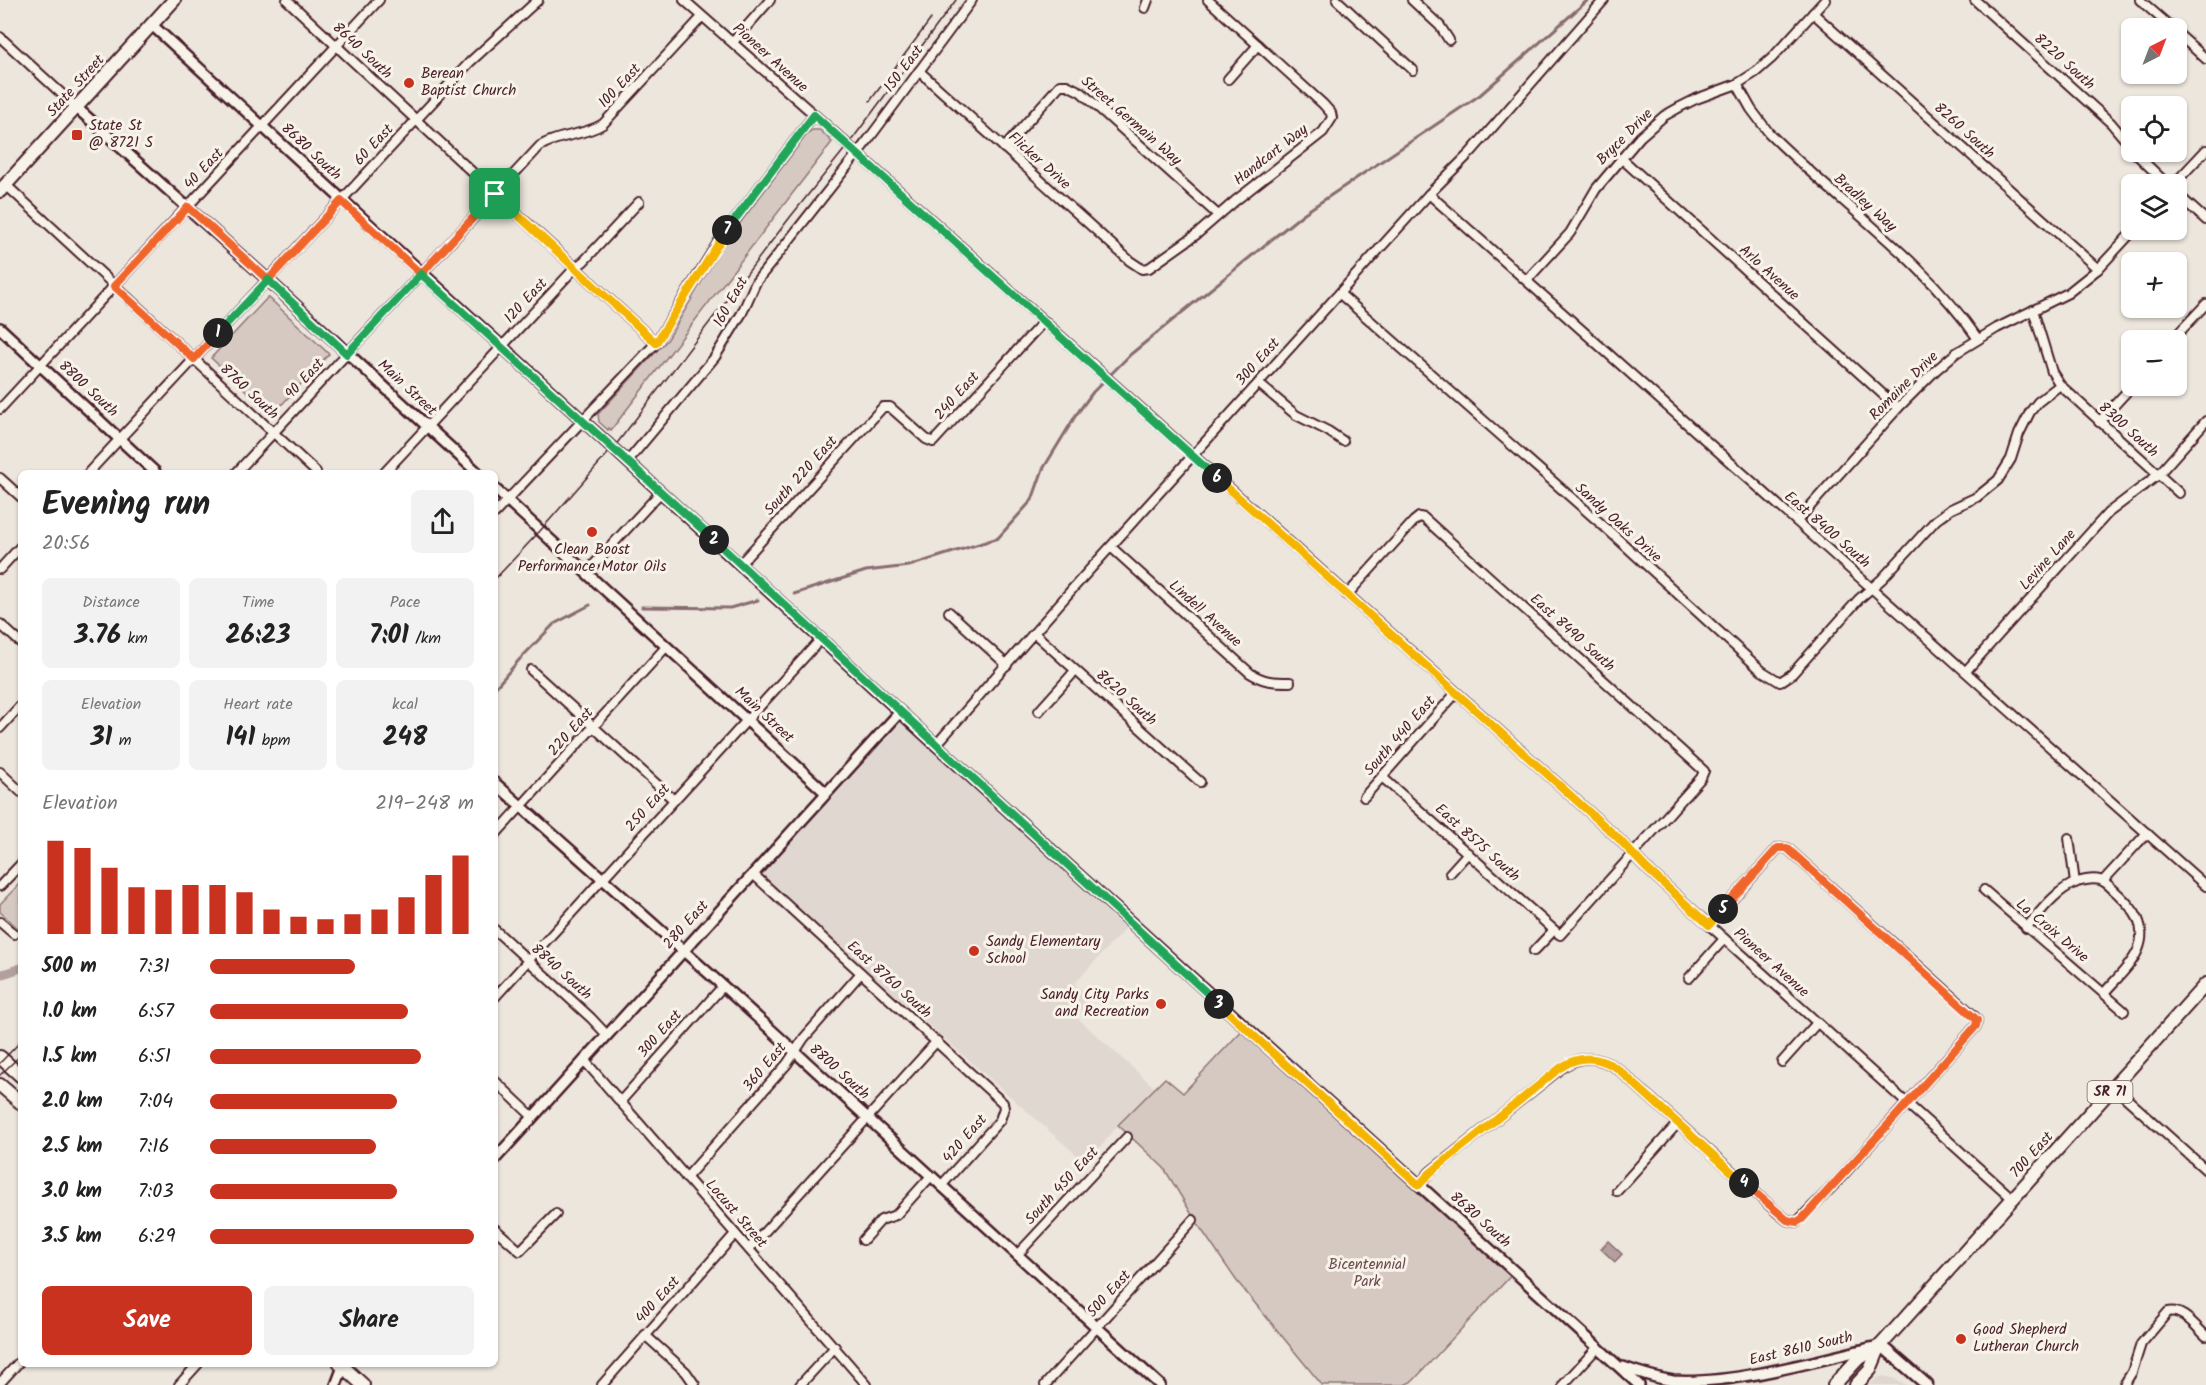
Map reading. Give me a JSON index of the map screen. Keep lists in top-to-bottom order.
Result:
{
  "streets": {
    "main road": ["State Street", "SR 71", "700 East"],
    "street": [
      "8640 South",
      "Pioneer Avenue",
      "8220 South",
      "150 East",
      "100 East",
      "Street Germain Way",
      "8260 South",
      "Bryce Drive",
      "60 East",
      "8680 South",
      "Handcart Way",
      "Flicker Drive",
      "40 East",
      "Bradley Way",
      "Arlo Avenue",
      "120 East",
      "160 East",
      "300 East",
      "90 East",
      "Romaine Drive",
      "Main Street",
      "8800 South",
      "8760 South",
      "240 East",
      "8300 South",
      "South 220 East",
      "Sandy Oaks Drive",
      "East 8400 South",
      "Levine Lane",
      "Lindell Avenue",
      "East 8490 South",
      "8620 South",
      "220 East",
      "South 440 East",
      "250 East",
      "East 8575 South",
      "280 East",
      "La Croix Drive",
      "8840 South",
      "East 8760 South",
      "360 East",
      "420 East",
      "South 450 East",
      "Locust Street",
      "500 East",
      "400 East",
      "East 8610 South"
    ]
  },
  "crossings": [
    ["8640 South", "60 East"],
    ["8640 South", "40 East"],
    ["8640 South", "120 East"],
    ["8640 South", "90 East"],
    ["Pioneer Avenue", "150 East"],
    ["Pioneer Avenue", "100 East"],
    ["Pioneer Avenue", "160 East"],
    ["Pioneer Avenue", "300 East"],
    ["Pioneer Avenue", "240 East"],
    ["Pioneer Avenue", "East 8490 South"],
    ["Pioneer Avenue", "South 440 East"],
    ["Pioneer Avenue", "700 East"],
    ["150 East", "Flicker Drive"],
    ["150 East", "160 East"],
    ["State Street", "8680 South"],
    ["State Street", "Main Street"],
    ["State Street", "8760 South"],
    ["100 East", "90 East"],
    ["Street Germain Way", "Handcart Way"],
    ["Street Germain Way", "Flicker Drive"],
    ["8260 South", "Bryce Drive"],
    ["8260 South", "Romaine Drive"],
    ["Bryce Drive", "Bradley Way"],
    ["Bryce Drive", "Arlo Avenue"],
    ["Bryce Drive", "East 8400 South"],
    ["60 East", "8680 South"],
    ["60 East", "Main Street"],
    ["60 East", "8800 South"],
    ["60 East", "8760 South"],
    ["8680 South", "40 East"],
    ["8680 South", "120 East"],
    ["8680 South", "160 East"],
    ["8680 South", "300 East"],
    ["8680 South", "90 East"],
    ["8680 South", "South 220 East"],
    ["8680 South", "250 East"],
    ["8680 South", "280 East"],
    ["8680 South", "East 8610 South"],
    ["Handcart Way", "Flicker Drive"],
    ["40 East", "Main Street"],
    ["40 East", "8800 South"],
    ["40 East", "8760 South"],
    ["Bradley Way", "Romaine Drive"],
    ["Arlo Avenue", "Romaine Drive"],
    ["120 East", "Main Street"],
    ["300 East", "8800 South"],
    ["300 East", "Sandy Oaks Drive"],
    ["300 East", "East 8400 South"],
    ["300 East", "Lindell Avenue"],
    ["300 East", "8620 South"],
    ["300 East", "Locust Street"],
    ["90 East", "Main Street"],
    ["90 East", "8760 South"],
    ["Romaine Drive", "East 8400 South"],
    ["Main Street", "220 East"],
    ["Main Street", "250 East"],
    ["Main Street", "280 East"],
    ["8800 South", "220 East"],
    ["8800 South", "250 East"],
    ["8800 South", "280 East"],
    ["8800 South", "360 East"],
    ["8800 South", "420 East"],
    ["8800 South", "South 450 East"],
    ["8800 South", "500 East"],
    ["240 East", "South 220 East"],
    ["8300 South", "Levine Lane"],
    ["Sandy Oaks Drive", "East 8400 South"],
    ["East 8400 South", "Levine Lane"],
    ["South 440 East", "East 8575 South"],
    ["250 East", "8840 South"],
    ["280 East", "8840 South"],
    ["280 East", "East 8760 South"],
    ["280 East", "Locust Street"],
    ["East 8760 South", "360 East"],
    ["East 8760 South", "420 East"],
    ["360 East", "Locust Street"],
    ["700 East", "East 8610 South"],
    ["Locust Street", "400 East"]
  ],
  "parks": ["Bicentennial Park"],
  "places": {
    "other": [
      "Berean Baptist Church",
      "Clean Boost Performance Motor Oils",
      "Sandy Elementary School",
      "Sandy City Parks and Recreation",
      "Good Shepherd Lutheran Church"
    ],
    "transit": ["State St @ 8721 S"]
  },
  "north": "top right",
  "page": {
    "map_buttons": ["+", "−"],
    "pins": [
      "7",
      "1",
      "6",
      "2",
      "5",
      "3",
      "4"
    ],
    "heading": ["Evening run", "20:56"],
    "stats": [
      ["Distance", "3.76 km"],
      ["Time", "26:23"],
      ["Pace", "7:01 /km"],
      ["Elevation", "31 m"],
      ["Heart rate", "141 bpm"],
      ["kcal", "248"]
    ],
    "chart": ["Elevation", "219–248 m"],
    "list": [
      {
        "name": "500 m",
        "note": "7:31"
      },
      {
        "name": "1.0 km",
        "note": "6:57"
      },
      {
        "name": "1.5 km",
        "note": "6:51"
      },
      {
        "name": "2.0 km",
        "note": "7:04"
      },
      {
        "name": "2.5 km",
        "note": "7:16"
      },
      {
        "name": "3.0 km",
        "note": "7:03"
      },
      {
        "name": "3.5 km",
        "note": "6:29"
      }
    ],
    "buttons": ["Save", "Share"]
  }
}
